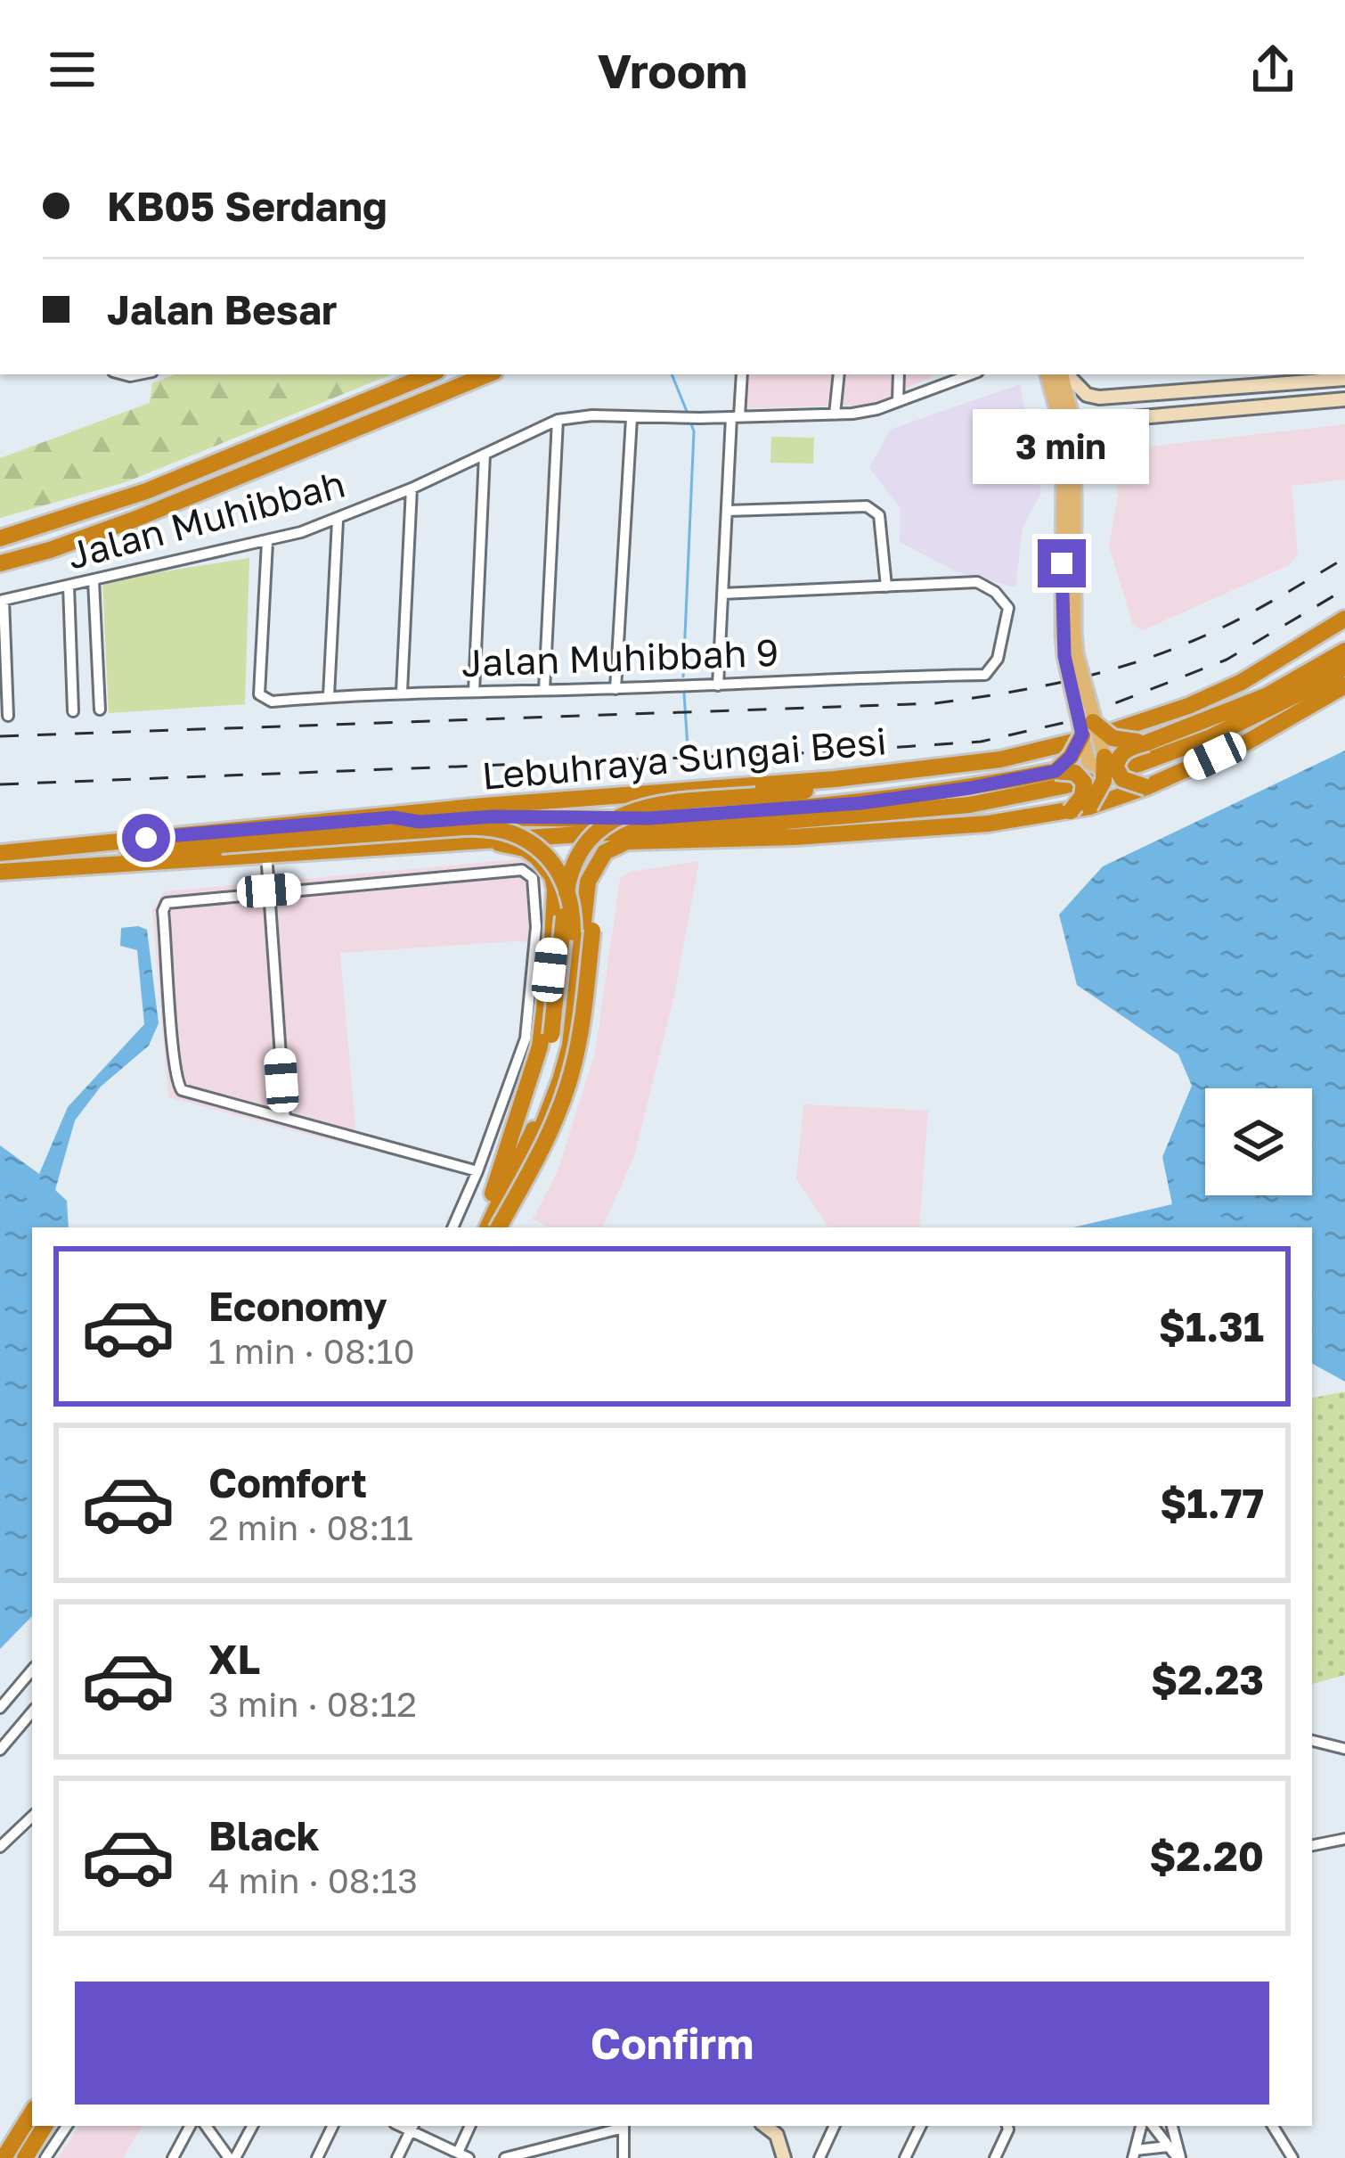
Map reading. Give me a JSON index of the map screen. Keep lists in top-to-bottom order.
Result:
{
  "streets": {
    "highway": ["Lebuhraya Sungai Besi"],
    "street": ["Jalan Muhibbah", "Jalan Muhibbah 9"]
  },
  "crossings": [
    ["Jalan Muhibbah", "Jalan Muhibbah 9"]
  ],
  "page": {
    "header": "Vroom",
    "banner": ["KB05 Serdang", "Jalan Besar"],
    "bubble": "3 min",
    "list": [
      {
        "name": "Economy",
        "note": "1 min · 08:10",
        "value": "$1.31"
      },
      {
        "name": "Comfort",
        "note": "2 min · 08:11",
        "value": "$1.77"
      },
      {
        "name": "XL",
        "note": "3 min · 08:12",
        "value": "$2.23"
      },
      {
        "name": "Black",
        "note": "4 min · 08:13",
        "value": "$2.20"
      }
    ],
    "buttons": "Confirm"
  }
}
